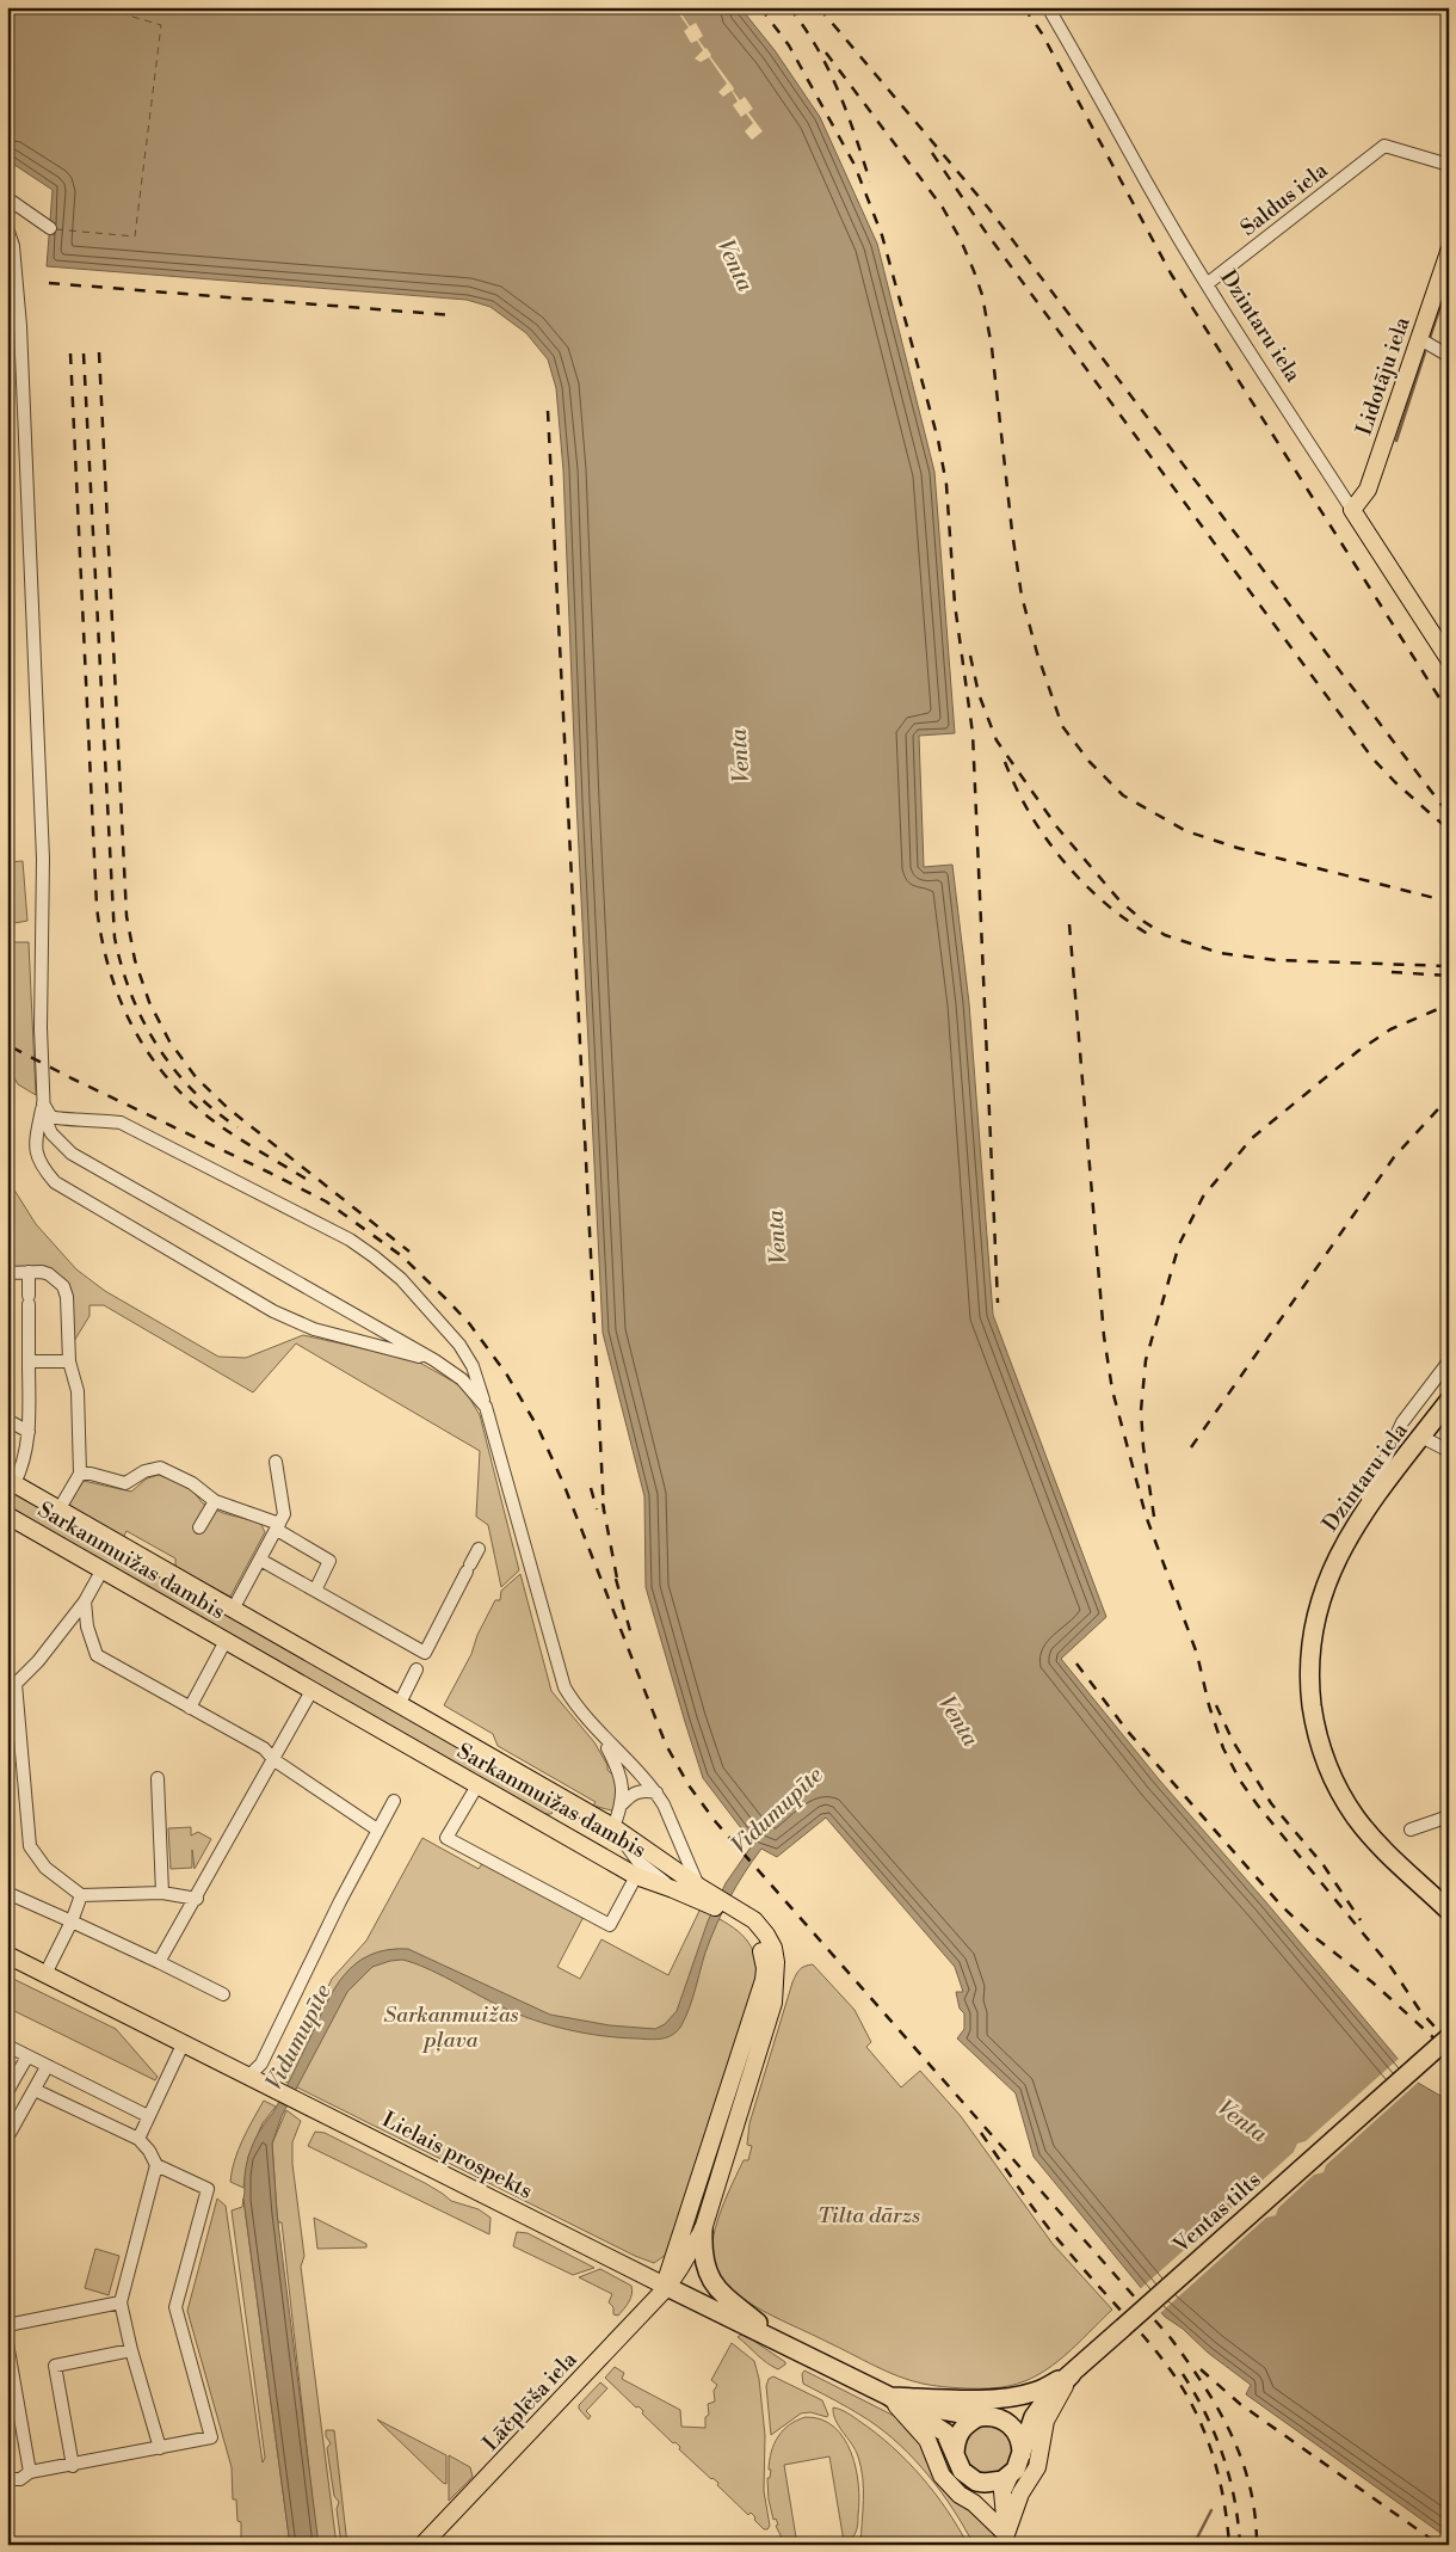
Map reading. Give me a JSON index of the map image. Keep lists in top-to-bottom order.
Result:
{
  "streets": {
    "highway": ["Dzintaru iela", "Lielais prospekts", "Ventas tilts"],
    "main road": ["Lidotāju iela", "Sarkanmuižas dambis", "Lāčplēša iela"],
    "street": ["Saldus iela"]
  },
  "crossings": [
    ["Saldus iela", "Dzintaru iela"],
    ["Dzintaru iela", "Lidotāju iela"],
    ["Sarkanmuižas dambis", "Lielais prospekts"],
    ["Sarkanmuižas dambis", "Lāčplēša iela"],
    ["Lielais prospekts", "Lāčplēša iela"]
  ],
  "water": ["Venta", "Vidumupīte"],
  "parks": ["Sarkanmuižas pļava", "Tilta dārzs"]
}
